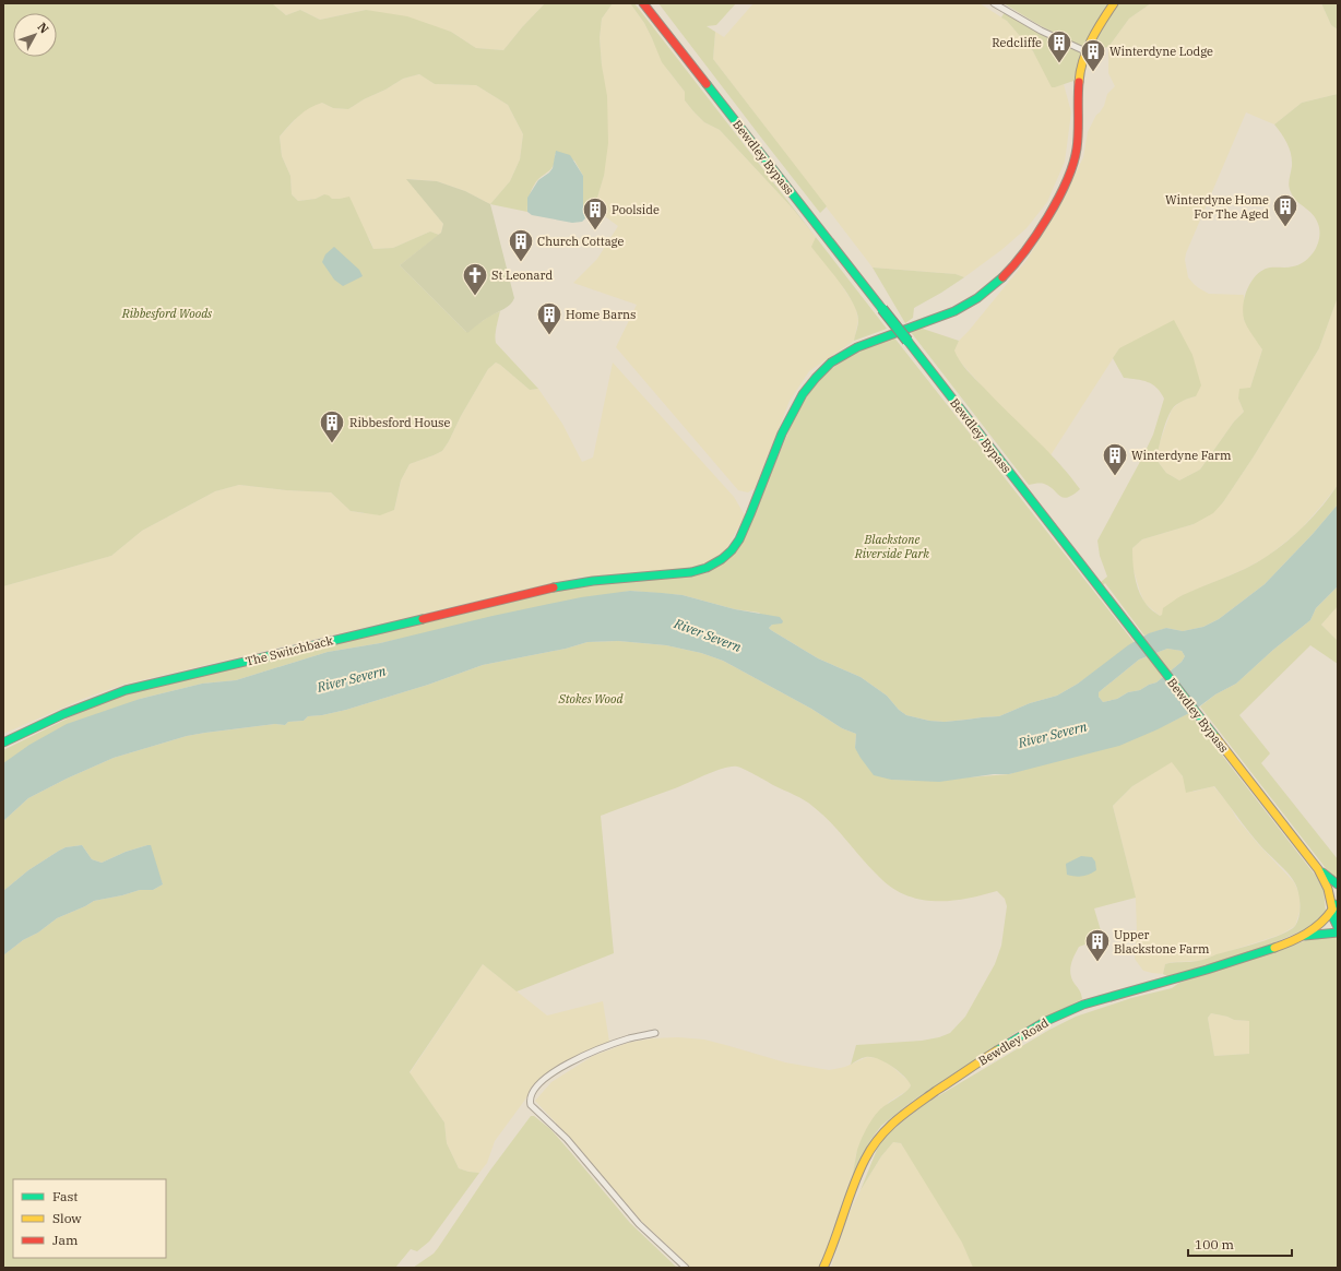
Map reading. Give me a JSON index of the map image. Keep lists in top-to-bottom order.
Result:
{
  "streets": {
    "main road": ["Bewdley Bypass", "The Switchback", "Bewdley Road"]
  },
  "crossings": [
    ["Bewdley Bypass", "Bewdley Road"]
  ],
  "water": ["River Severn"],
  "parks": ["Ribbesford Woods", "Blackstone Riverside Park", "Stokes Wood"],
  "places": {
    "building": [
      "Redcliffe",
      "Winterdyne Lodge",
      "Winterdyne Home For The Aged",
      "Poolside",
      "Church Cottage",
      "Home Barns",
      "Ribbesford House",
      "Winterdyne Farm",
      "Upper Blackstone Farm"
    ],
    "church": ["St Leonard"]
  },
  "legend": ["Fast", "Slow", "Jam"],
  "scale_bar": "100 m",
  "north": "top right"
}
